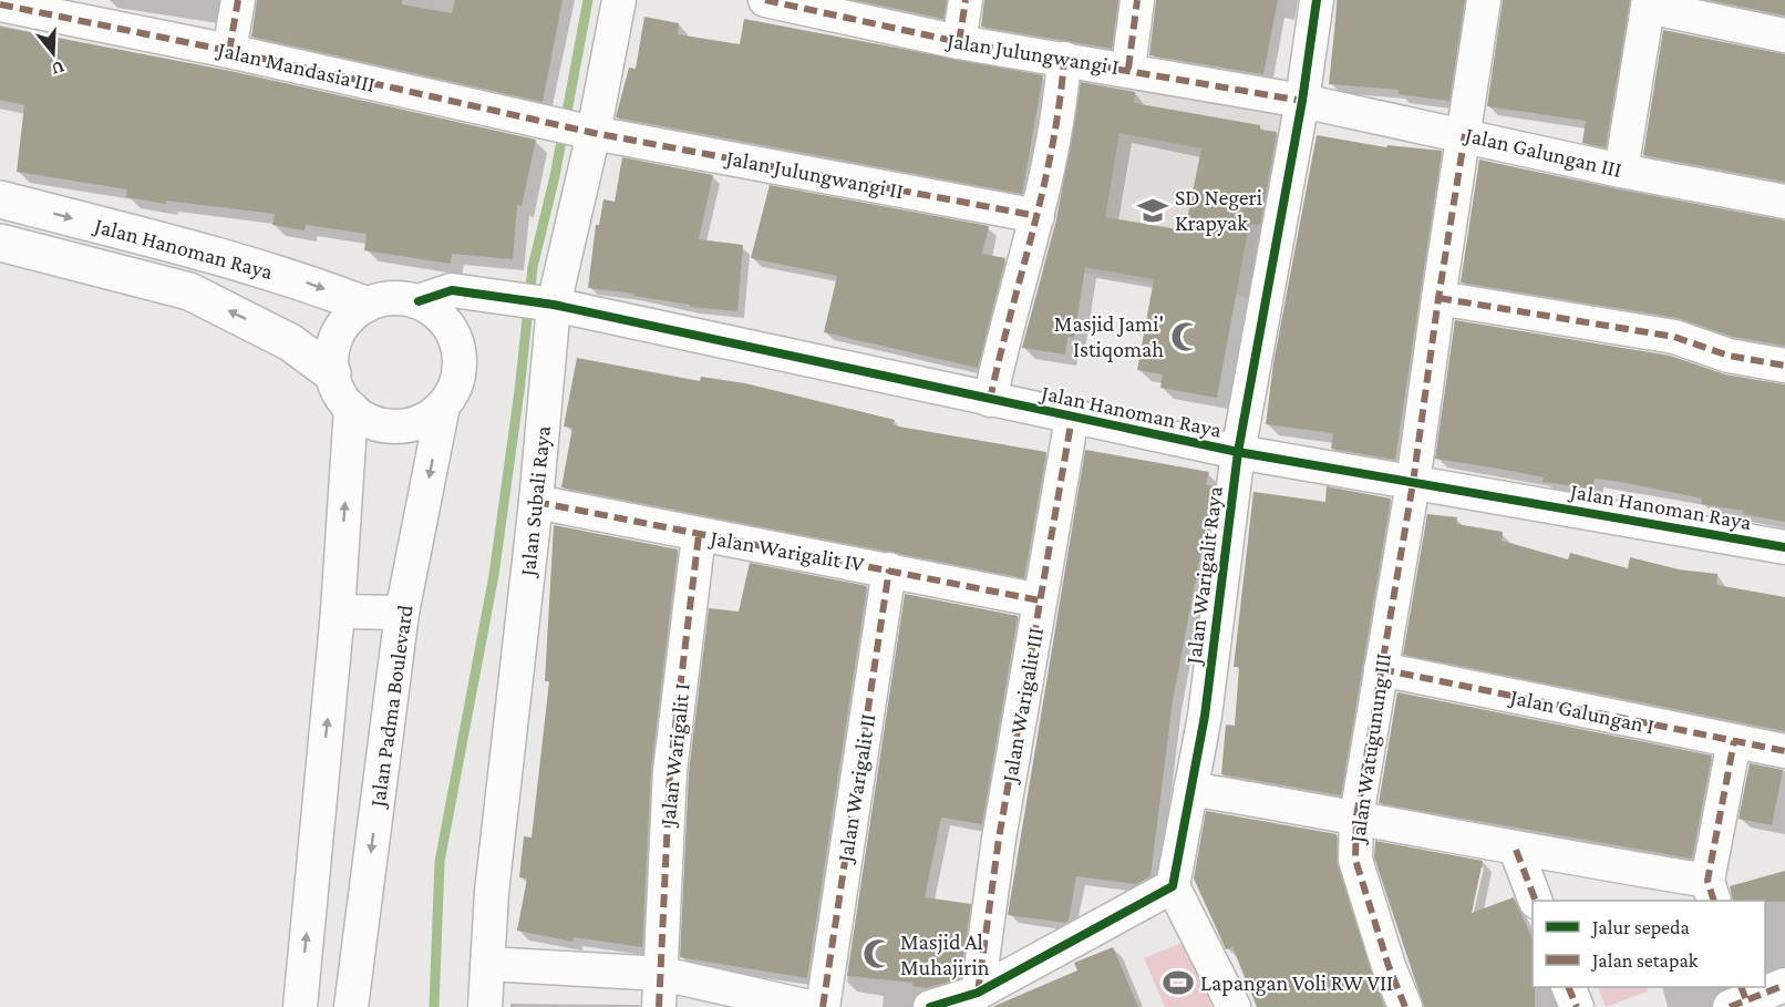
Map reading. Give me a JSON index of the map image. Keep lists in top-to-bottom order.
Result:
{
  "streets": {
    "street": [
      "Jalan Julungwangi I",
      "Jalan Mandasia III",
      "Jalan Galungan III",
      "Jalan Julungwangi II",
      "Jalan Hanoman Raya",
      "Jalan Subali Raya",
      "Jalan Warigalit IV",
      "Jalan Warigalit Raya",
      "Jalan Warigalit III",
      "Jalan Padma Boulevard",
      "Jalan Galungan I",
      "Jalan Watugunung III",
      "Jalan Warigalit I",
      "Jalan Warigalit II"
    ]
  },
  "crossings": [
    ["Jalan Julungwangi I", "Jalan Galungan III"],
    ["Jalan Julungwangi I", "Jalan Warigalit Raya"],
    ["Jalan Mandasia III", "Jalan Julungwangi II"],
    ["Jalan Mandasia III", "Jalan Subali Raya"],
    ["Jalan Galungan III", "Jalan Warigalit Raya"],
    ["Jalan Galungan III", "Jalan Watugunung III"],
    ["Jalan Julungwangi II", "Jalan Subali Raya"],
    ["Jalan Hanoman Raya", "Jalan Subali Raya"],
    ["Jalan Hanoman Raya", "Jalan Warigalit Raya"],
    ["Jalan Hanoman Raya", "Jalan Warigalit III"],
    ["Jalan Hanoman Raya", "Jalan Padma Boulevard"],
    ["Jalan Hanoman Raya", "Jalan Watugunung III"],
    ["Jalan Subali Raya", "Jalan Warigalit IV"],
    ["Jalan Warigalit IV", "Jalan Warigalit III"],
    ["Jalan Warigalit IV", "Jalan Warigalit I"],
    ["Jalan Warigalit IV", "Jalan Warigalit II"],
    ["Jalan Galungan I", "Jalan Watugunung III"]
  ],
  "places": {
    "school or university": ["SD Negeri Krapyak"],
    "mosque": ["Masjid Jami' Istiqomah", "Masjid Al Muhajirin"],
    "sports": ["Lapangan Voli RW VII"]
  },
  "legend": ["Jalur sepeda", "Jalan setapak"],
  "north": "bottom"
}
